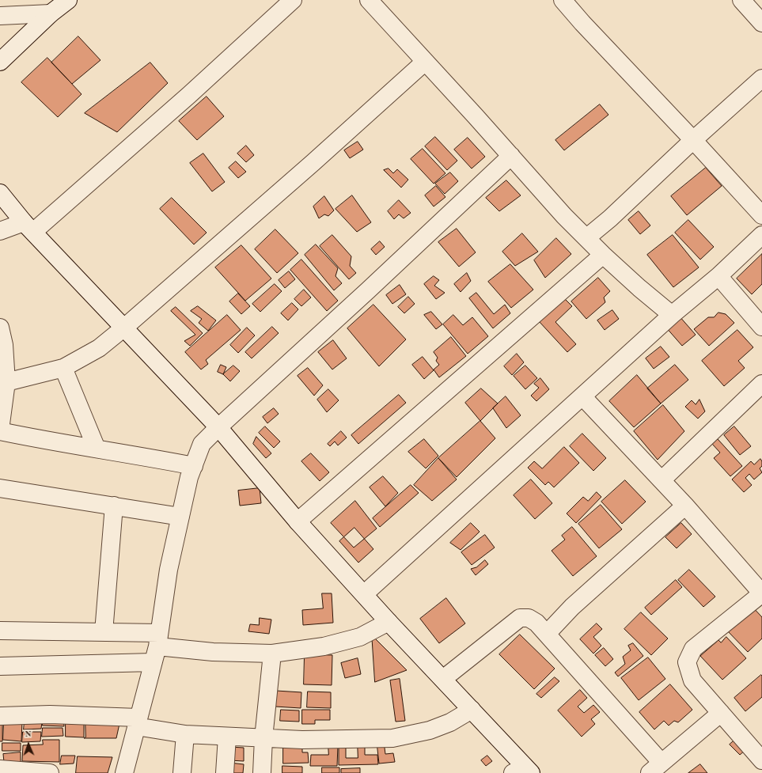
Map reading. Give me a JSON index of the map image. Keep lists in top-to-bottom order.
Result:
{
  "north": "top"
}
